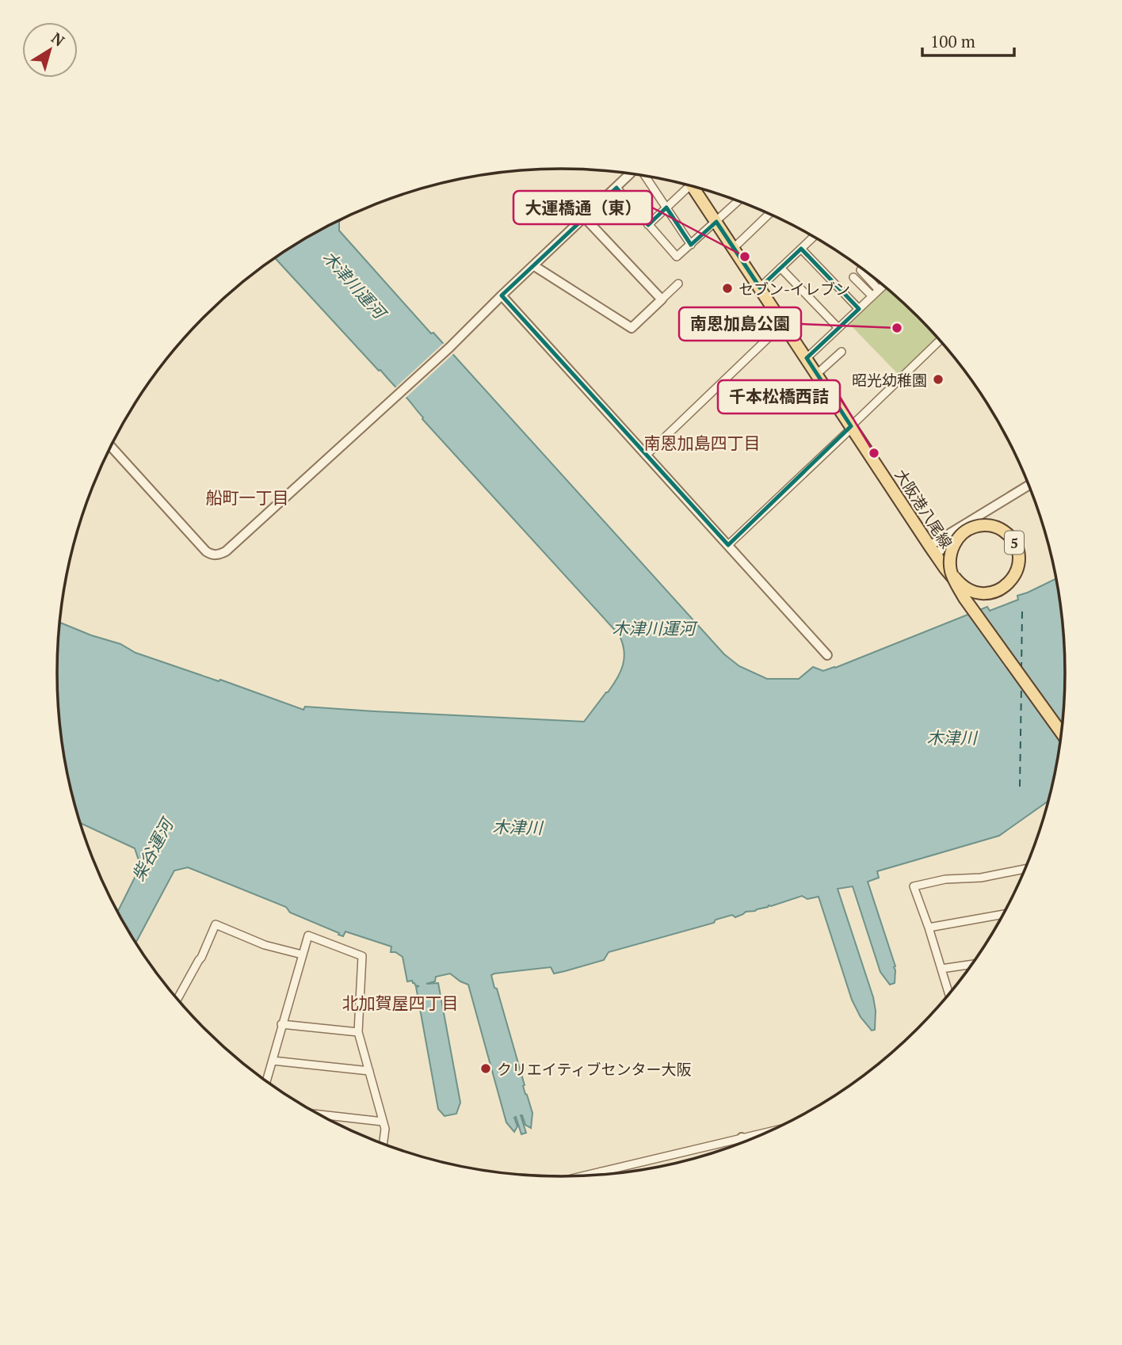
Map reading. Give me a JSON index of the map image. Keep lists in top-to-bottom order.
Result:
{
  "streets": {
    "main road": ["大阪港八尾線", "5"]
  },
  "districts": ["南恩加島四丁目", "船町一丁目", "北加賀屋四丁目"],
  "water": ["木津川運河", "木津川", "柴谷運河"],
  "places": [
    "大運橋通（東）",
    "セブン-イレブン",
    "南恩加島公園",
    "昭光幼稚園",
    "千本松橋西詰",
    "クリエイティブセンター大阪"
  ],
  "scale_bar": "100 m",
  "north": "top right"
}
